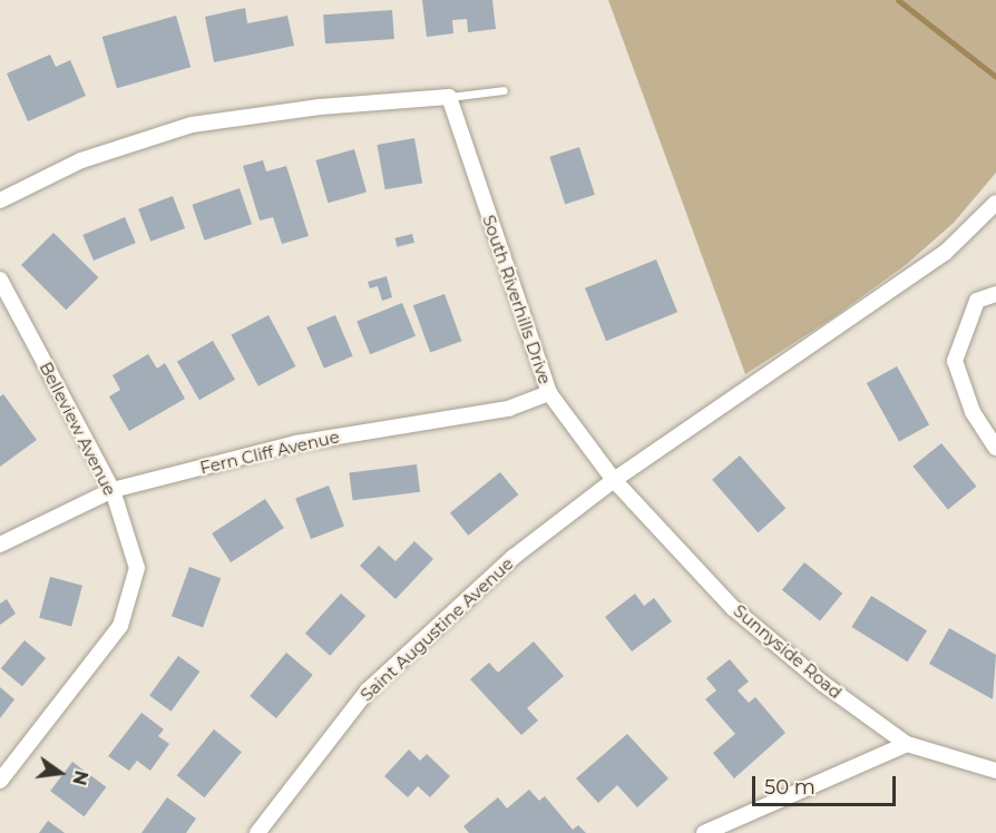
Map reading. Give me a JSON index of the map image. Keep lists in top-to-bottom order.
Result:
{
  "streets": {
    "street": [
      "South Riverhills Drive",
      "Belleview Avenue",
      "Fern Cliff Avenue",
      "Saint Augustine Avenue",
      "Sunnyside Road"
    ]
  },
  "crossings": [
    ["South Riverhills Drive", "Fern Cliff Avenue"],
    ["South Riverhills Drive", "Saint Augustine Avenue"],
    ["South Riverhills Drive", "Sunnyside Road"],
    ["Belleview Avenue", "Fern Cliff Avenue"],
    ["Saint Augustine Avenue", "Sunnyside Road"]
  ],
  "scale_bar": "50 m",
  "north": "right"
}
